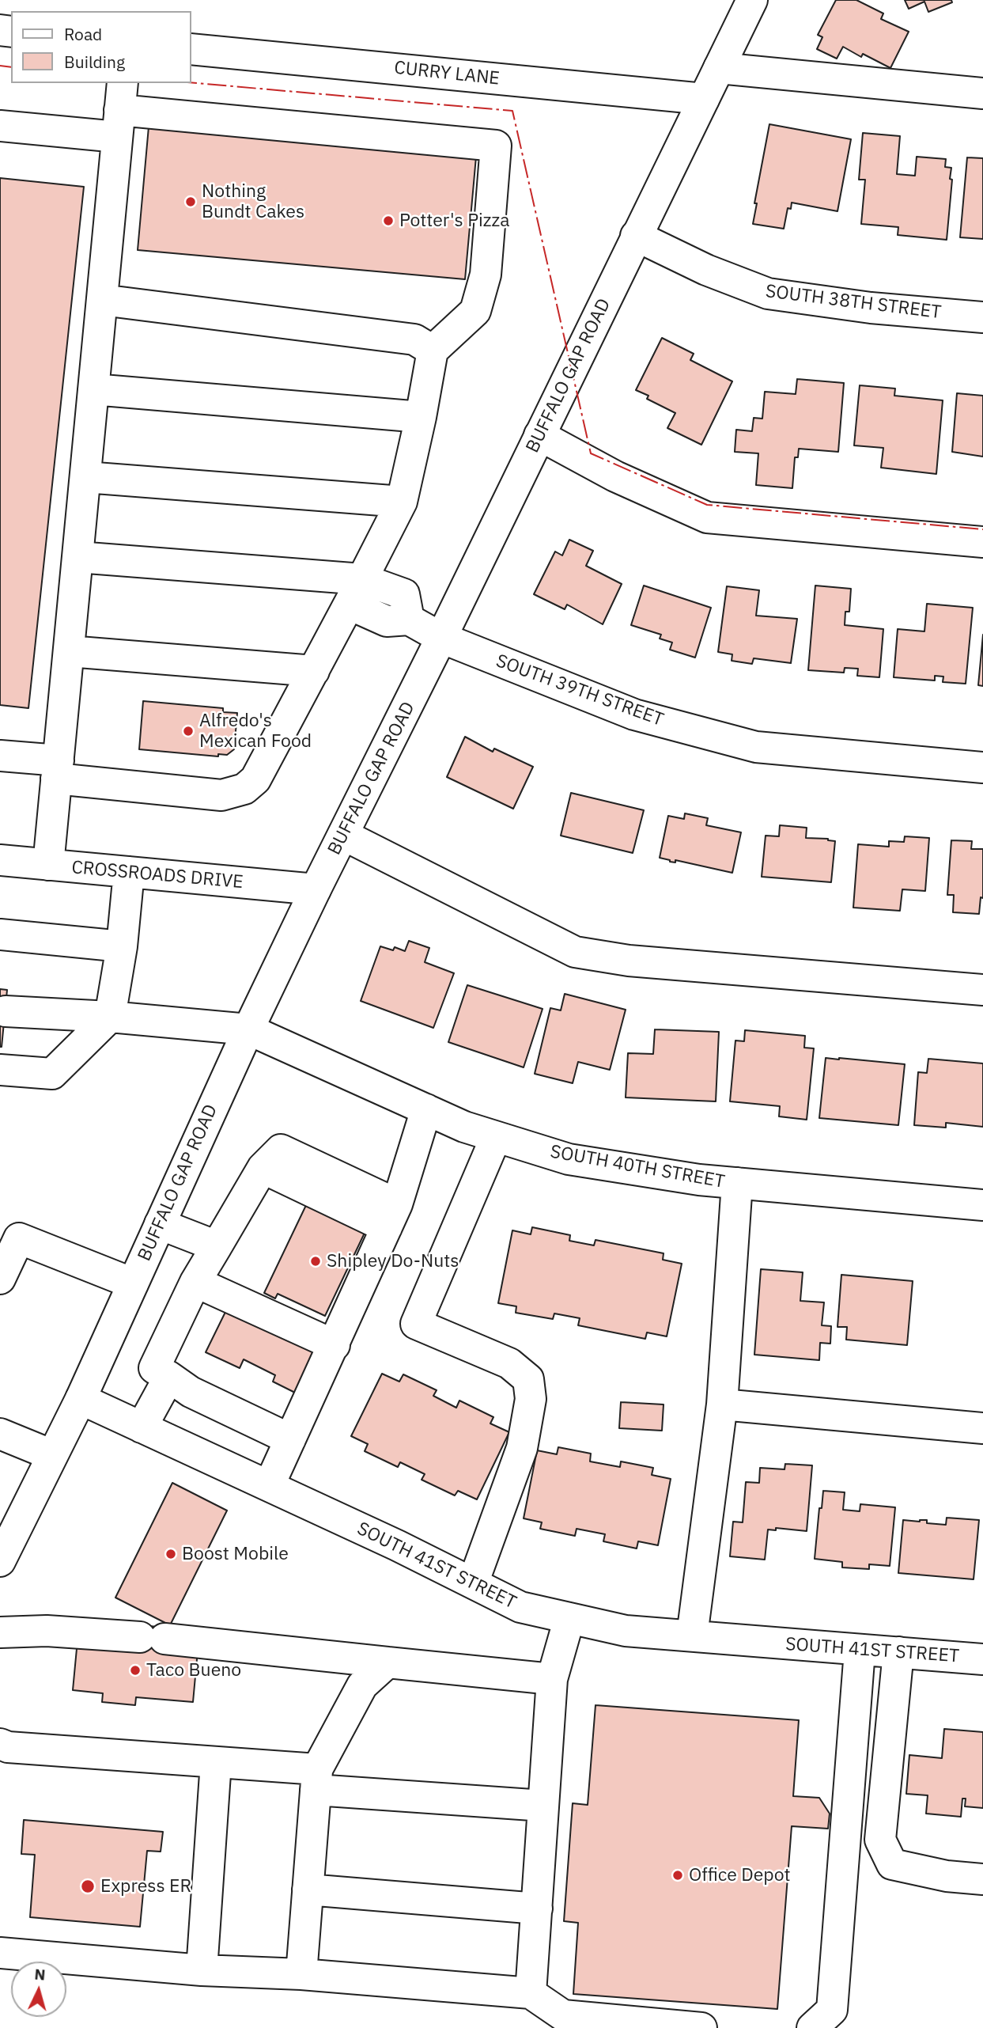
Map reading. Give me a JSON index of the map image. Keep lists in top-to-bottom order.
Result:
{
  "streets": {
    "street": [
      "CURRY LANE",
      "SOUTH 38TH STREET",
      "BUFFALO GAP ROAD",
      "SOUTH 39TH STREET",
      "CROSSROADS DRIVE",
      "SOUTH 40TH STREET",
      "SOUTH 41ST STREET"
    ]
  },
  "crossings": [
    ["CURRY LANE", "BUFFALO GAP ROAD"],
    ["SOUTH 38TH STREET", "BUFFALO GAP ROAD"],
    ["BUFFALO GAP ROAD", "SOUTH 39TH STREET"],
    ["BUFFALO GAP ROAD", "CROSSROADS DRIVE"],
    ["BUFFALO GAP ROAD", "SOUTH 40TH STREET"],
    ["BUFFALO GAP ROAD", "SOUTH 41ST STREET"]
  ],
  "places": [
    "Nothing Bundt Cakes",
    "Potter's Pizza",
    "Alfredo's Mexican Food",
    "Shipley Do-Nuts",
    "Boost Mobile",
    "Taco Bueno",
    "Office Depot",
    "Express ER"
  ],
  "legend": ["Road", "Building"],
  "north": "top"
}
